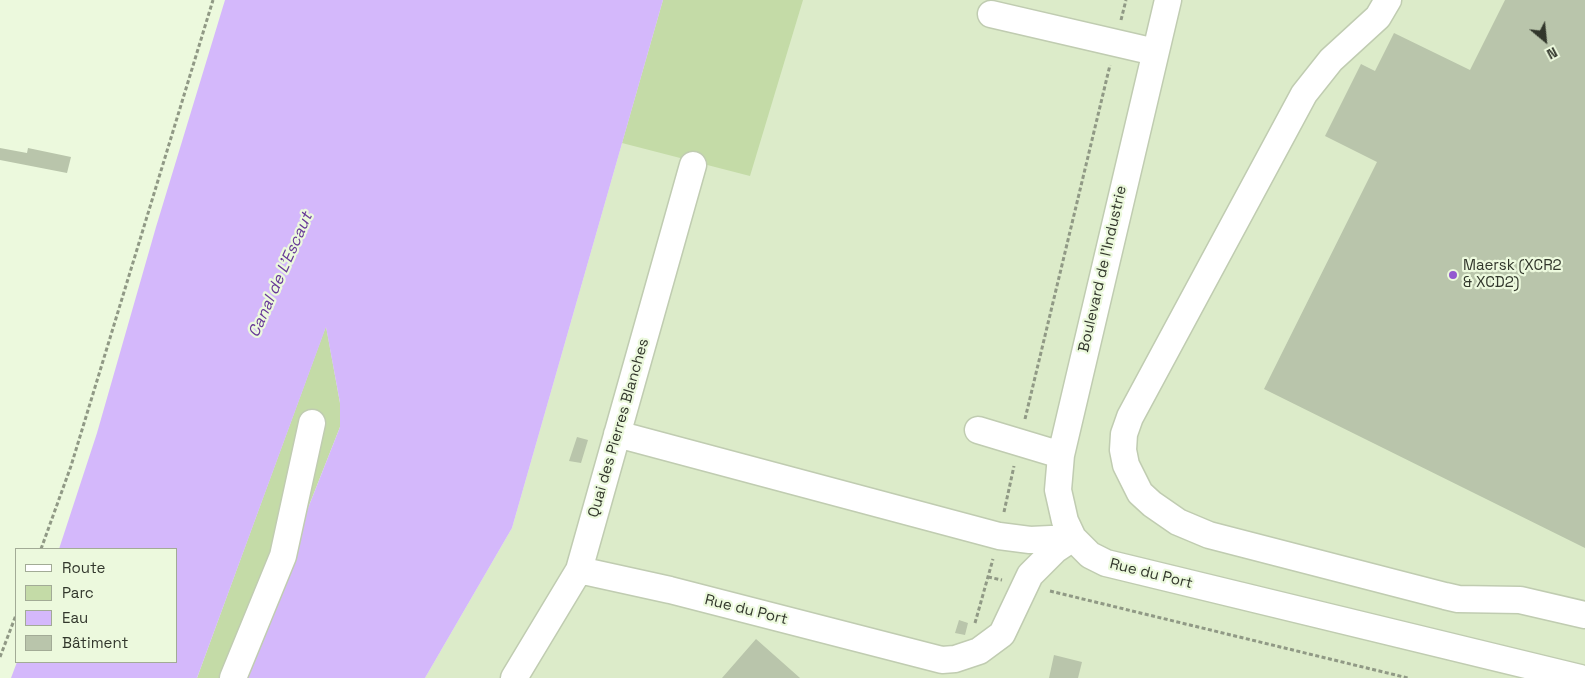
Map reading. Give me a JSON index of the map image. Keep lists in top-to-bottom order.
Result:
{
  "streets": {
    "street": ["Boulevard de l'Industrie", "Quai des Pierres Blanches", "Rue du Port"]
  },
  "crossings": [
    ["Boulevard de l'Industrie", "Rue du Port"],
    ["Quai des Pierres Blanches", "Rue du Port"]
  ],
  "water": ["Canal de L'Escaut"],
  "places": ["Maersk (XCR2 & XCD2)"],
  "legend": [
    "Route",
    "Parc",
    "Eau",
    "Bâtiment"
  ],
  "north": "bottom right"
}
